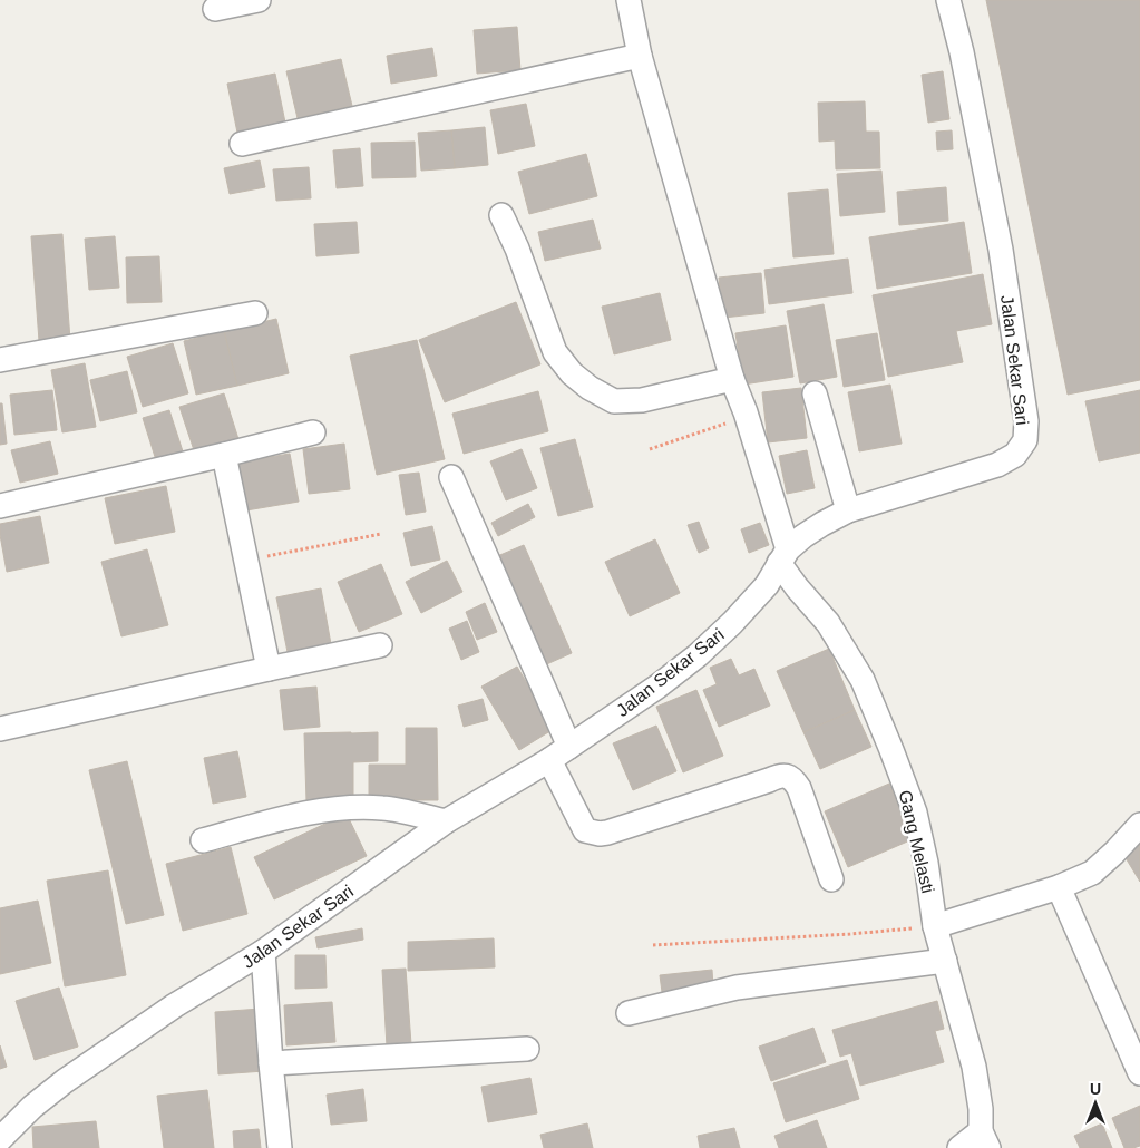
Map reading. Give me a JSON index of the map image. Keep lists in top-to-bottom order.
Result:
{
  "streets": {
    "street": ["Jalan Sekar Sari", "Gang Melasti"]
  },
  "crossings": [
    ["Jalan Sekar Sari", "Gang Melasti"]
  ],
  "north": "top"
}
